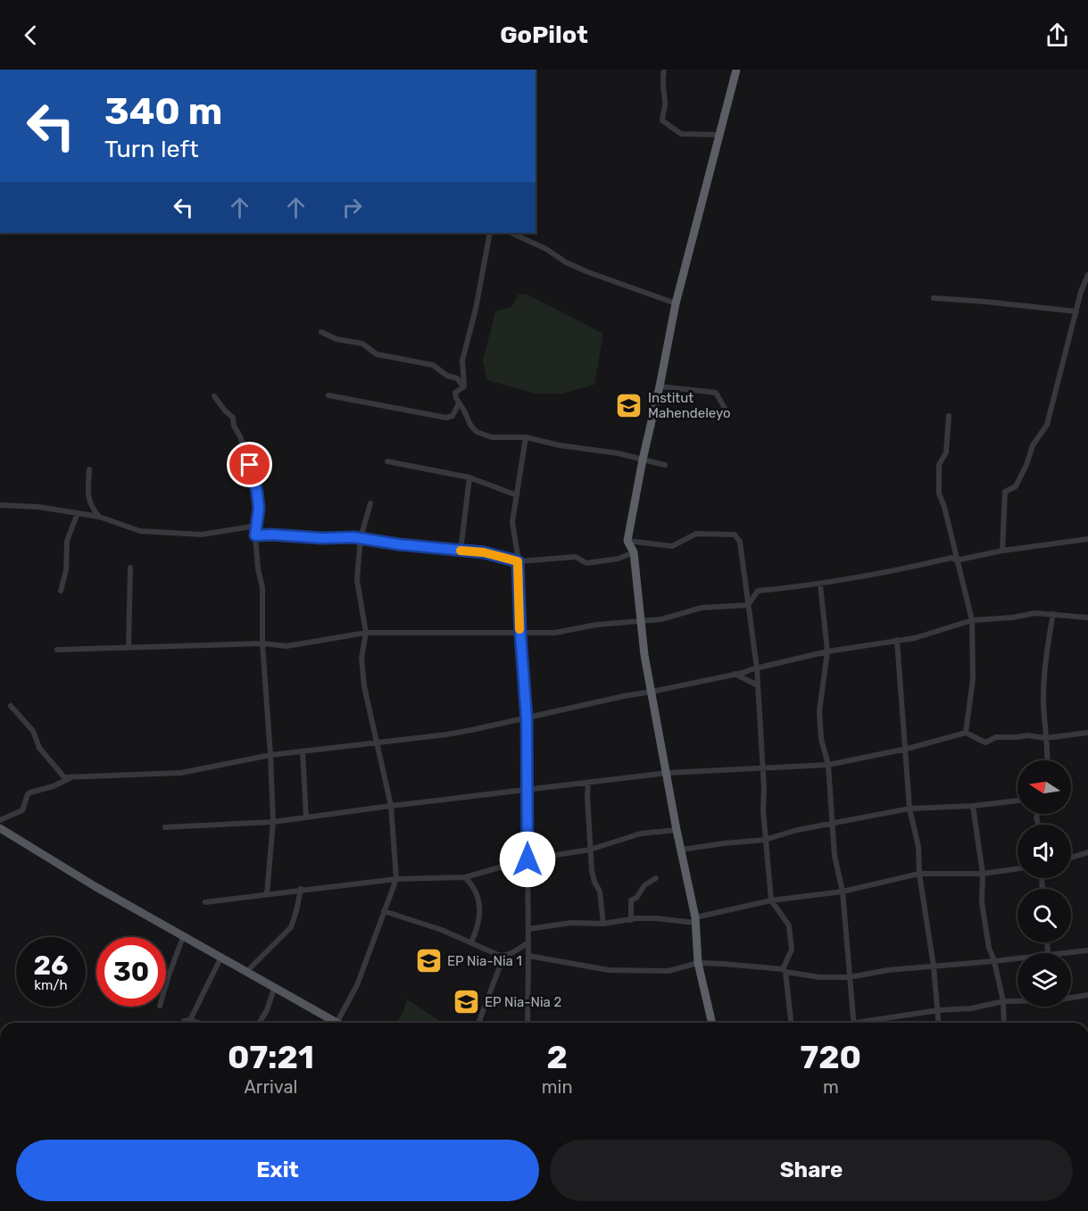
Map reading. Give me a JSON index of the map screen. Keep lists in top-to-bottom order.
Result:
{
  "places": {
    "school or university": ["Institut Mahendeleyo", "EP Nia-Nia 1", "EP Nia-Nia 2"]
  },
  "north": "left",
  "page": {
    "header": "GoPilot",
    "turn": ["340 m", "Turn left"],
    "speed": "26 km/h",
    "limit": "30",
    "eta": [
      "07:21",
      "Arrival",
      "2",
      "min",
      "720",
      "m"
    ],
    "buttons": ["Exit", "Share"]
  }
}
